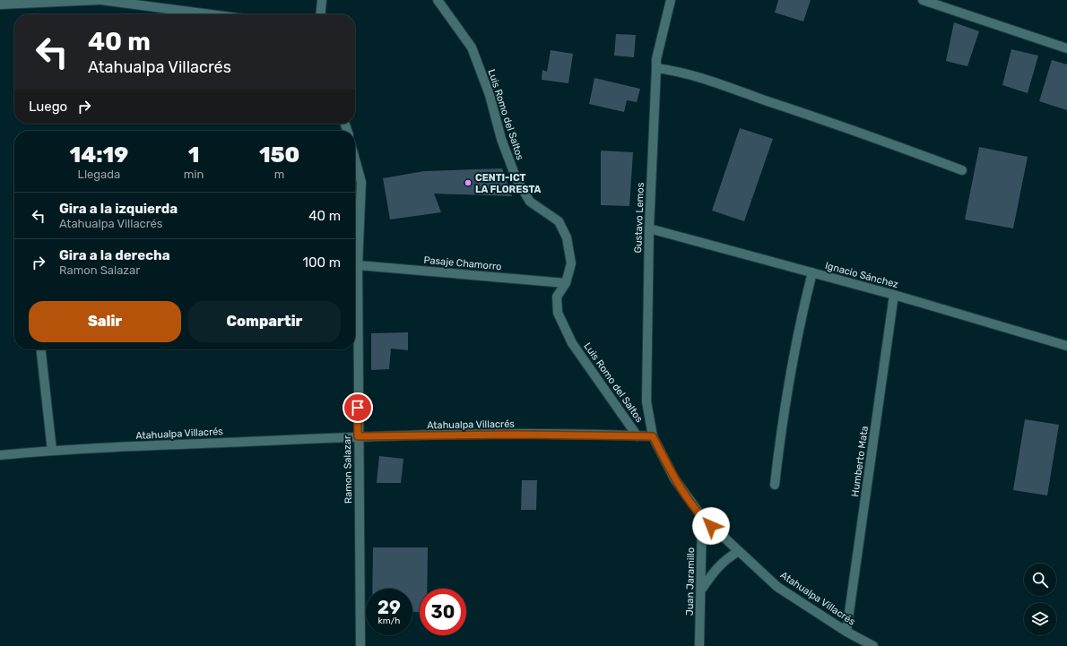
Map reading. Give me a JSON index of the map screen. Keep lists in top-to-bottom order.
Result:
{
  "streets": {
    "street": [
      "Luis Romo del Saltos",
      "Gustavo Lemos",
      "Pasaje Chamorro",
      "Ignacio Sánchez",
      "Atahualpa Villacrés",
      "Humberto Mata",
      "Ramon Salazar",
      "Juan Jaramillo"
    ]
  },
  "crossings": [
    ["Luis Romo del Saltos", "Pasaje Chamorro"],
    ["Luis Romo del Saltos", "Atahualpa Villacrés"],
    ["Gustavo Lemos", "Ignacio Sánchez"],
    ["Gustavo Lemos", "Atahualpa Villacrés"],
    ["Pasaje Chamorro", "Ramon Salazar"],
    ["Ignacio Sánchez", "Humberto Mata"],
    ["Atahualpa Villacrés", "Humberto Mata"],
    ["Atahualpa Villacrés", "Ramon Salazar"],
    ["Atahualpa Villacrés", "Juan Jaramillo"]
  ],
  "places": ["CENTI-ICT LA FLORESTA"],
  "page": {
    "turn": ["40 m", "Atahualpa Villacrés"],
    "then": "Luego",
    "eta": [
      "14:19",
      "Llegada",
      "1",
      "min",
      "150",
      "m"
    ],
    "list": [
      {
        "name": "Gira a la izquierda",
        "note": "Atahualpa Villacrés",
        "value": "40 m"
      },
      {
        "name": "Gira a la derecha",
        "note": "Ramon Salazar",
        "value": "100 m"
      }
    ],
    "buttons": ["Salir", "Compartir"],
    "speed": "29 km/h",
    "limit": "30"
  }
}
